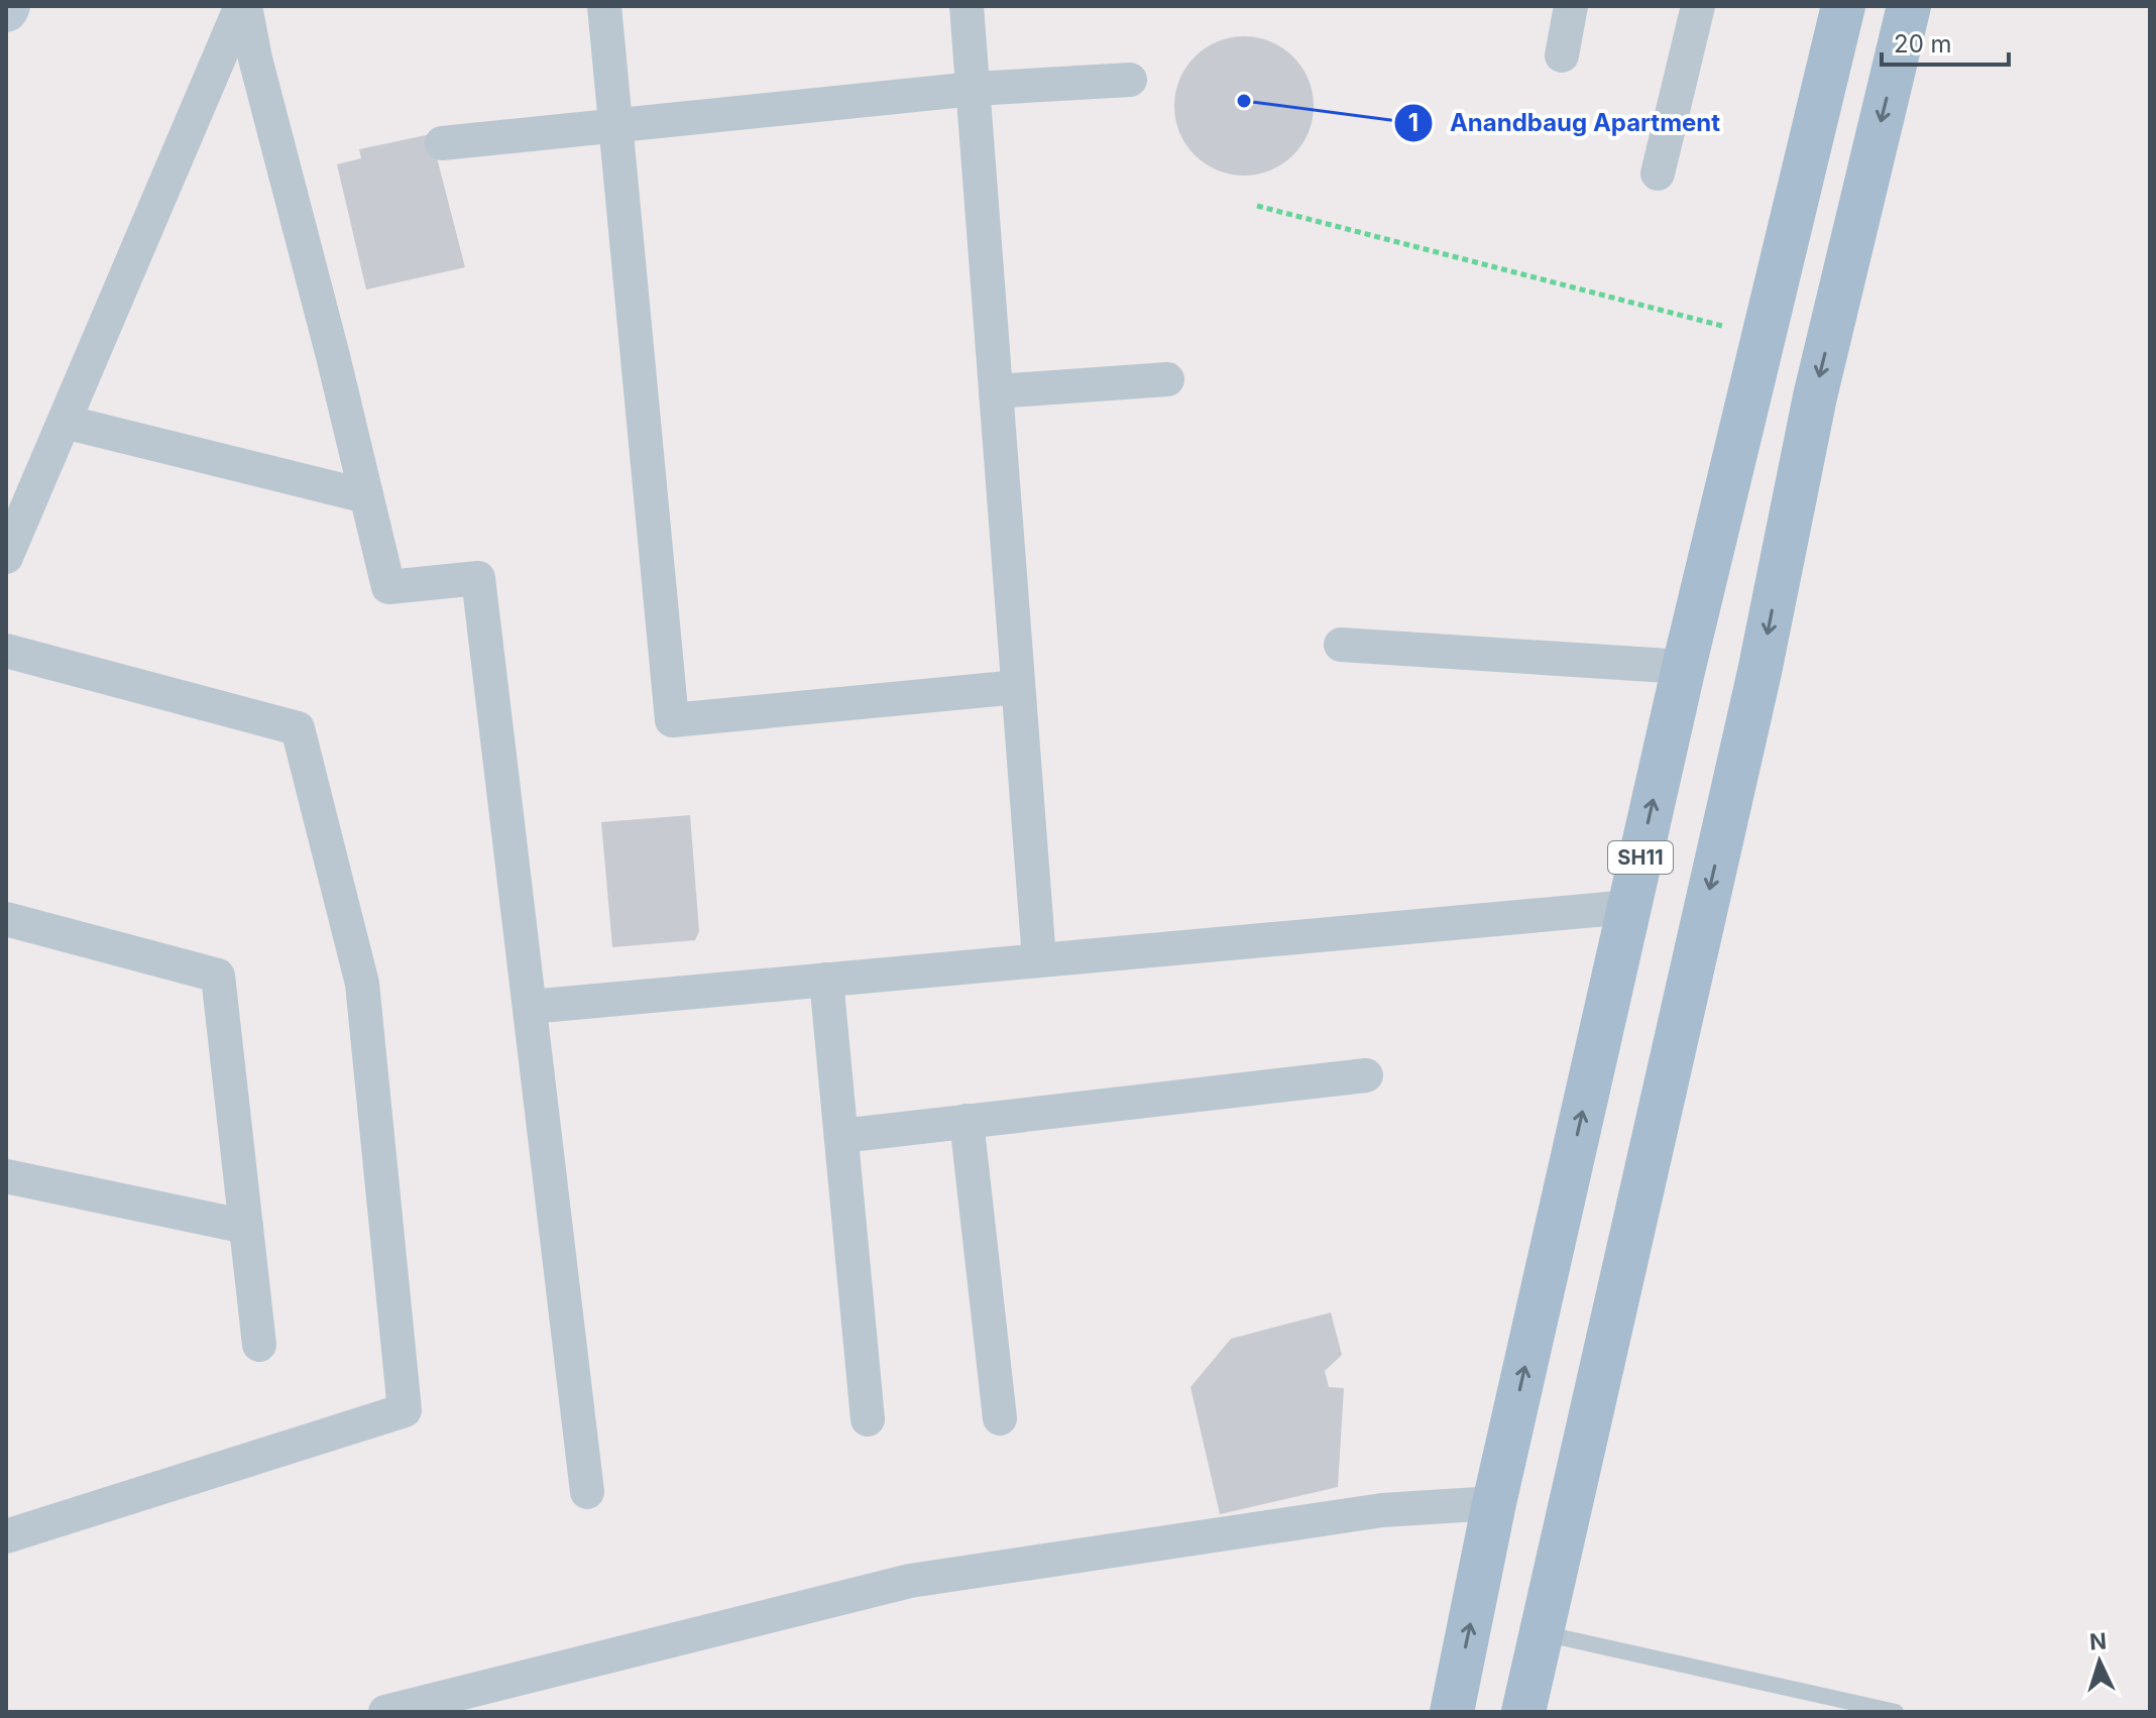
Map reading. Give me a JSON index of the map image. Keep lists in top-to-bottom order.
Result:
{
  "streets": {
    "main road": ["SH11"]
  },
  "places": ["Anandbaug Apartment"],
  "scale_bar": "20 m",
  "north": "top"
}
